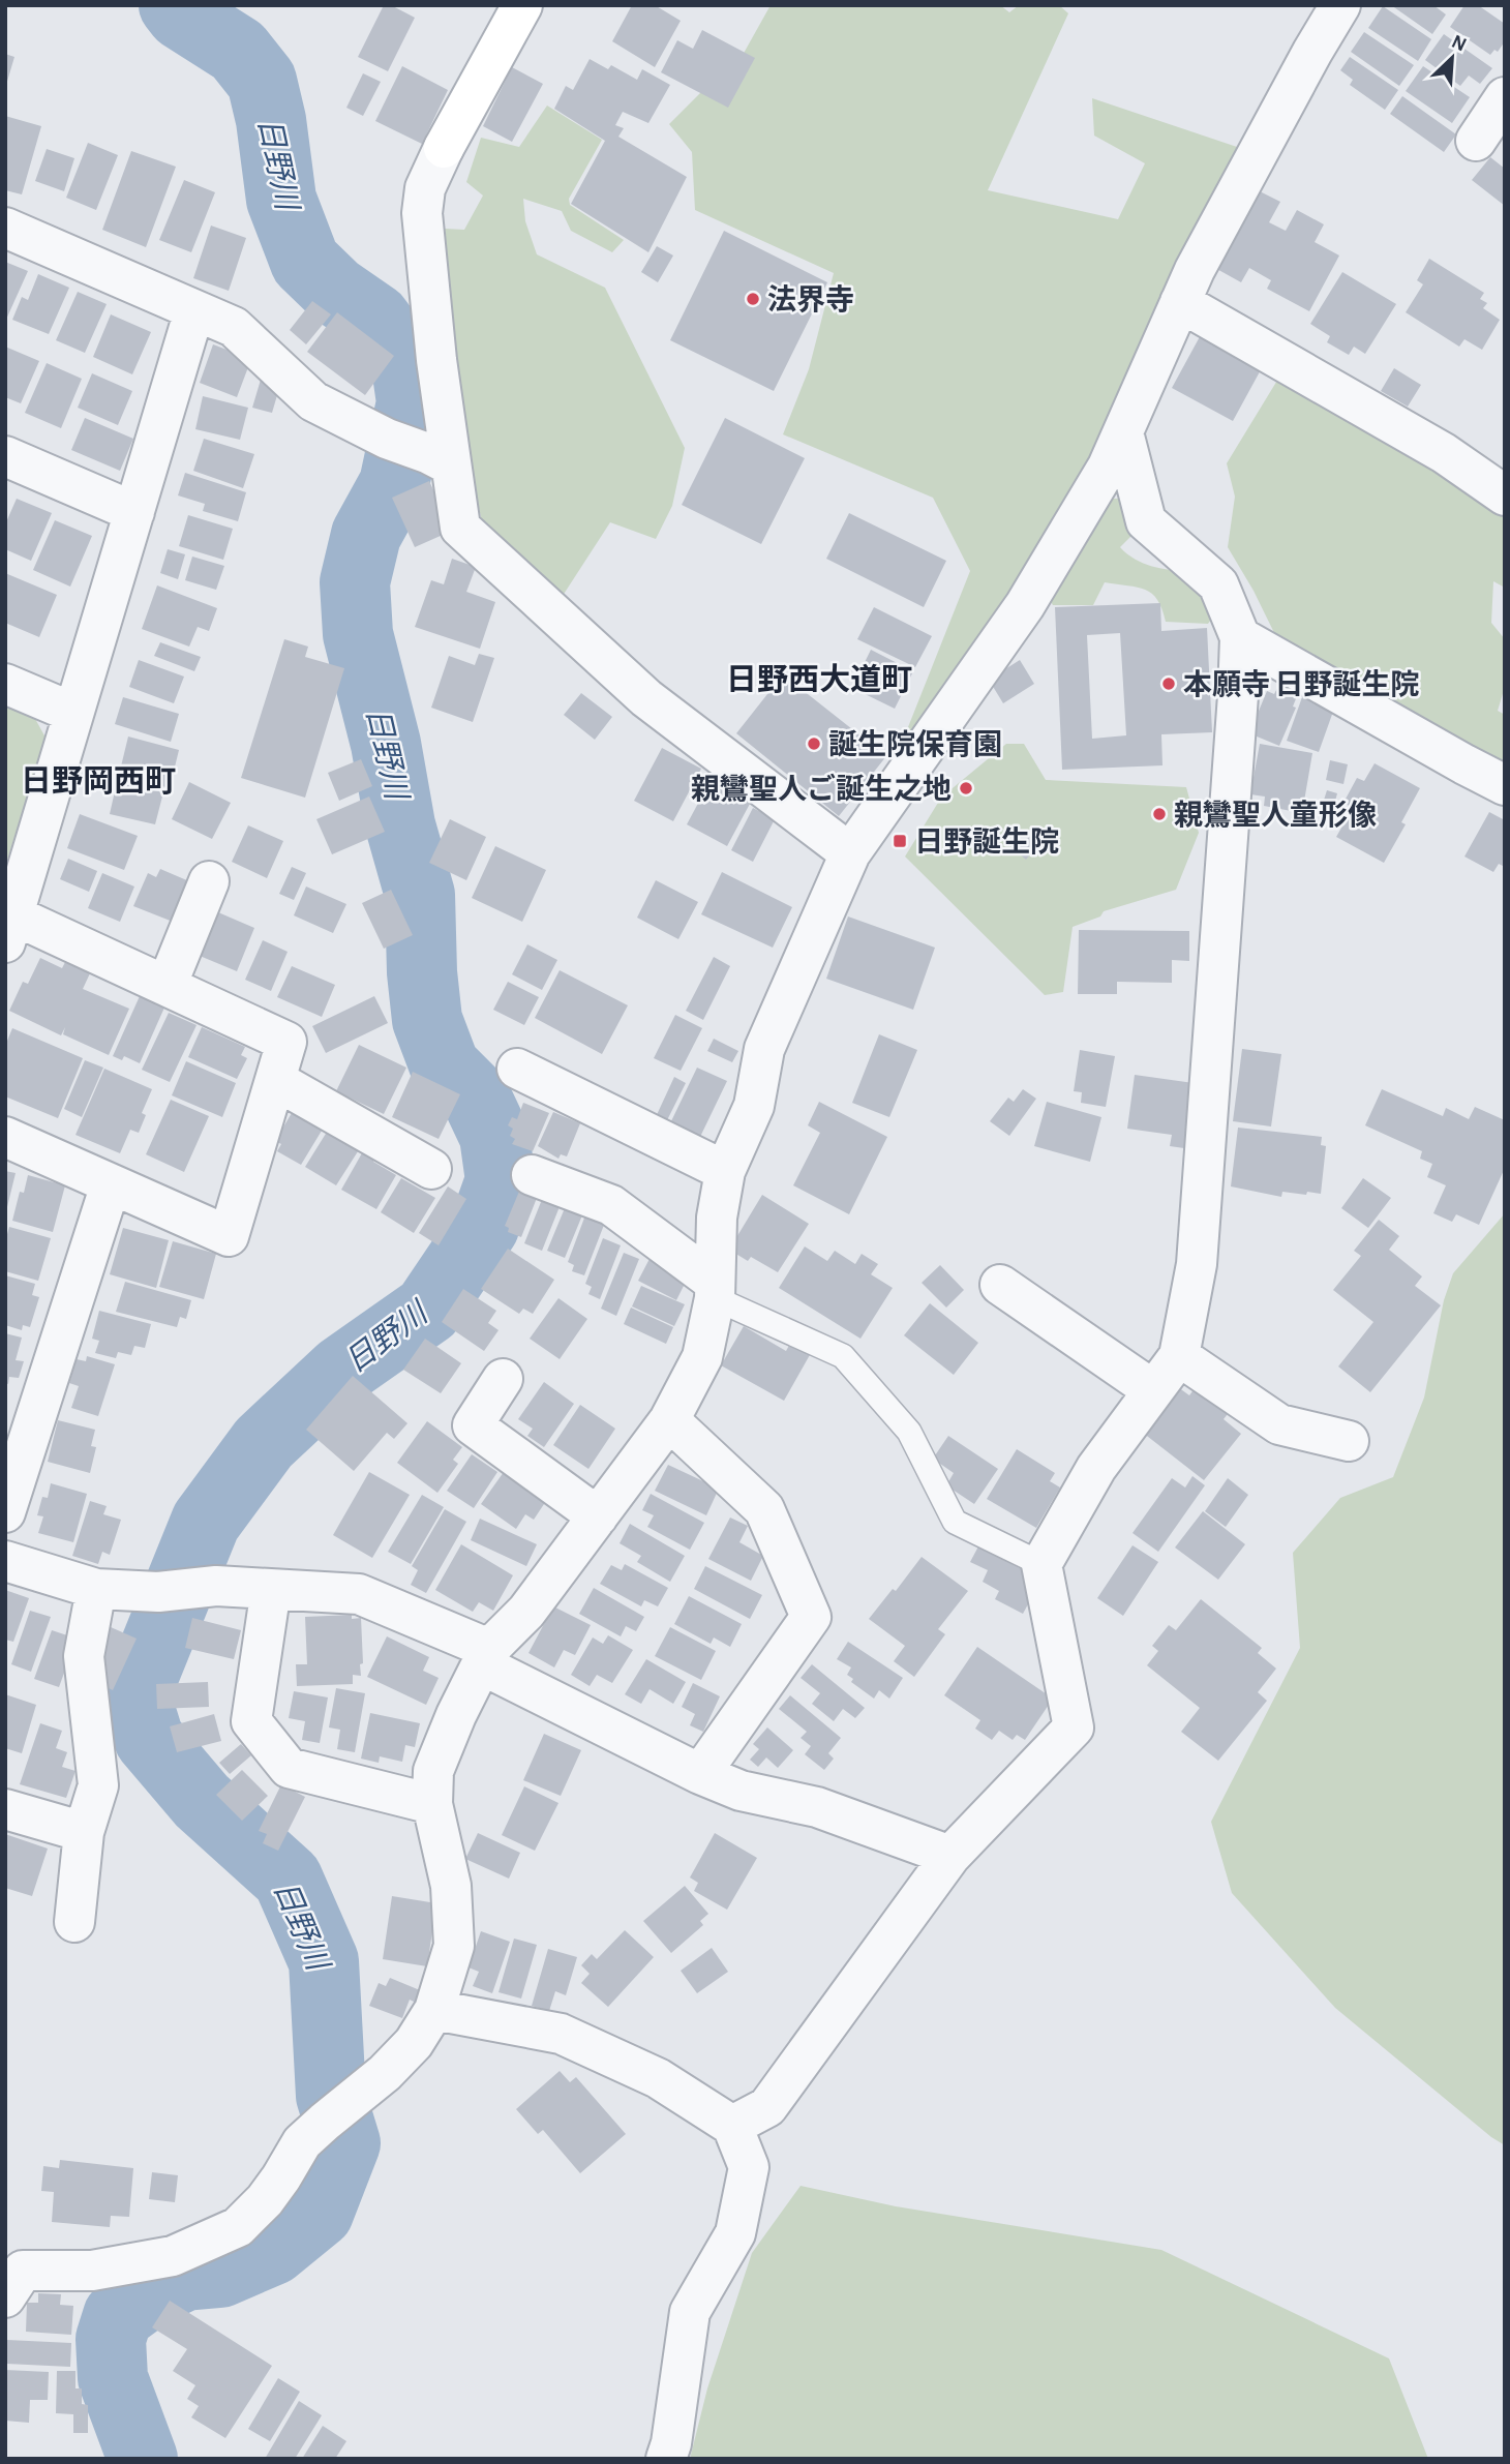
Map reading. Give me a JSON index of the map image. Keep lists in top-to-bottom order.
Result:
{
  "districts": ["日野西大道町", "日野岡西町"],
  "water": ["日野川"],
  "places": {
    "other": [
      "法界寺",
      "本願寺 日野誕生院",
      "誕生院保育園",
      "親鸞聖人ご誕生之地",
      "親鸞聖人童形像"
    ],
    "transit": ["日野誕生院"]
  },
  "north": "top right"
}
